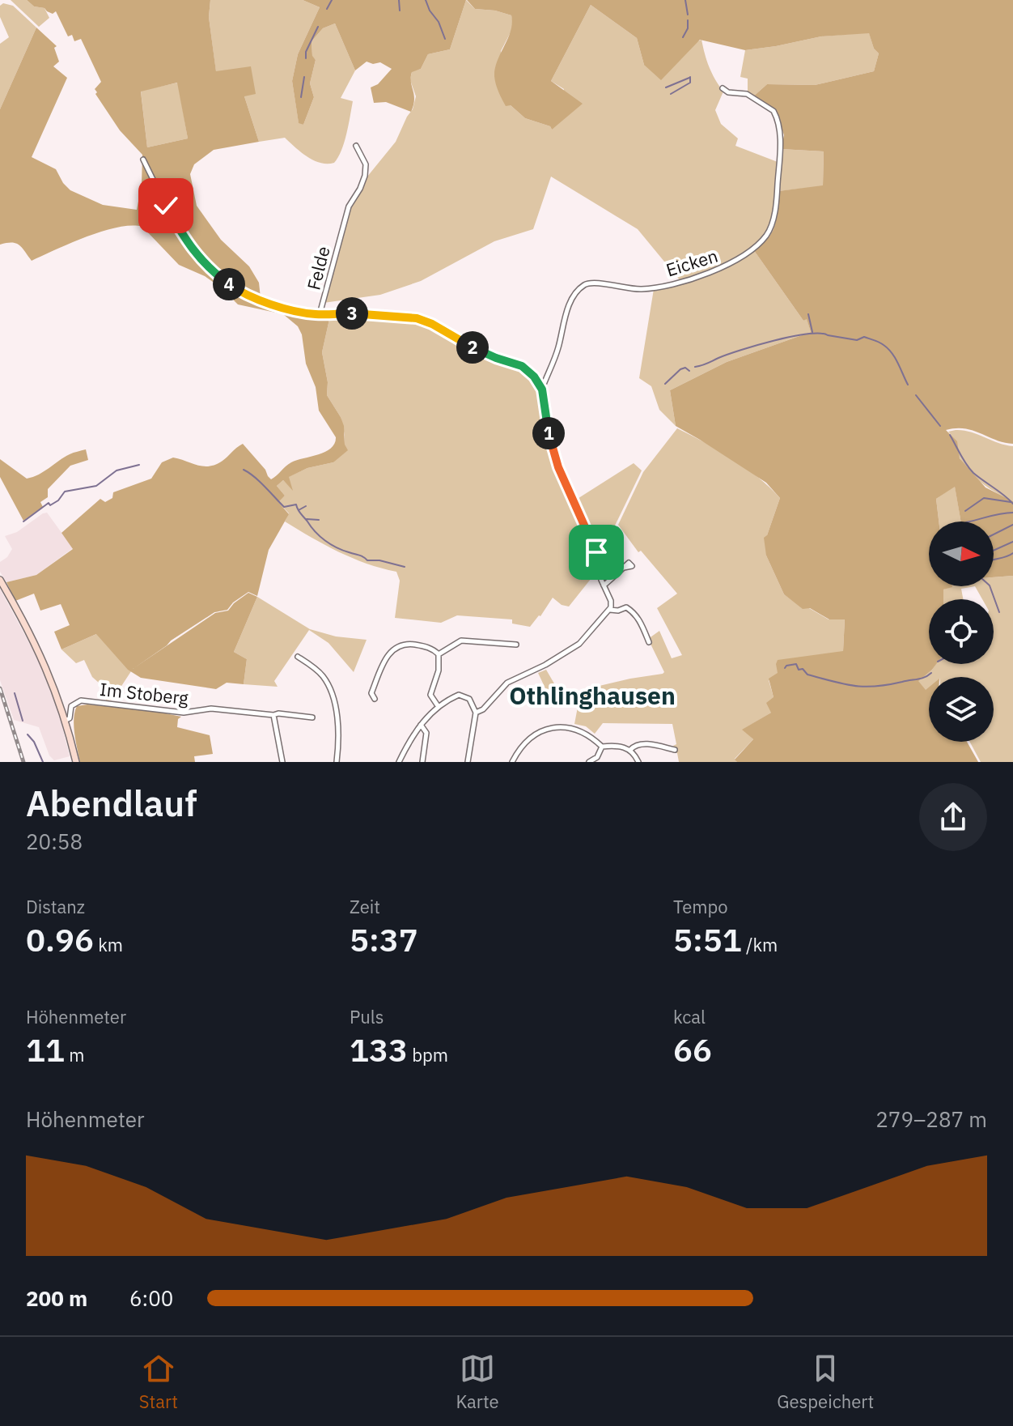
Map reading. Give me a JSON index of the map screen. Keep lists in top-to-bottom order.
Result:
{
  "streets": {
    "street": ["Eicken", "Felde", "Im Stoberg"]
  },
  "crossings": [
    ["Eicken", "Felde"]
  ],
  "districts": ["Othlinghausen"],
  "north": "right",
  "page": {
    "pins": [
      "4",
      "3",
      "2",
      "1"
    ],
    "heading": ["Abendlauf", "20:58"],
    "stats": [
      ["Distanz", "0.96 km"],
      ["Zeit", "5:37"],
      ["Tempo", "5:51 /km"],
      ["Höhenmeter", "11 m"],
      ["Puls", "133 bpm"],
      ["kcal", "66"]
    ],
    "chart": ["Höhenmeter", "279–287 m"],
    "list": [
      {
        "name": "200 m",
        "note": "6:00"
      }
    ],
    "tabs": ["Start", "Karte", "Gespeichert"]
  }
}
